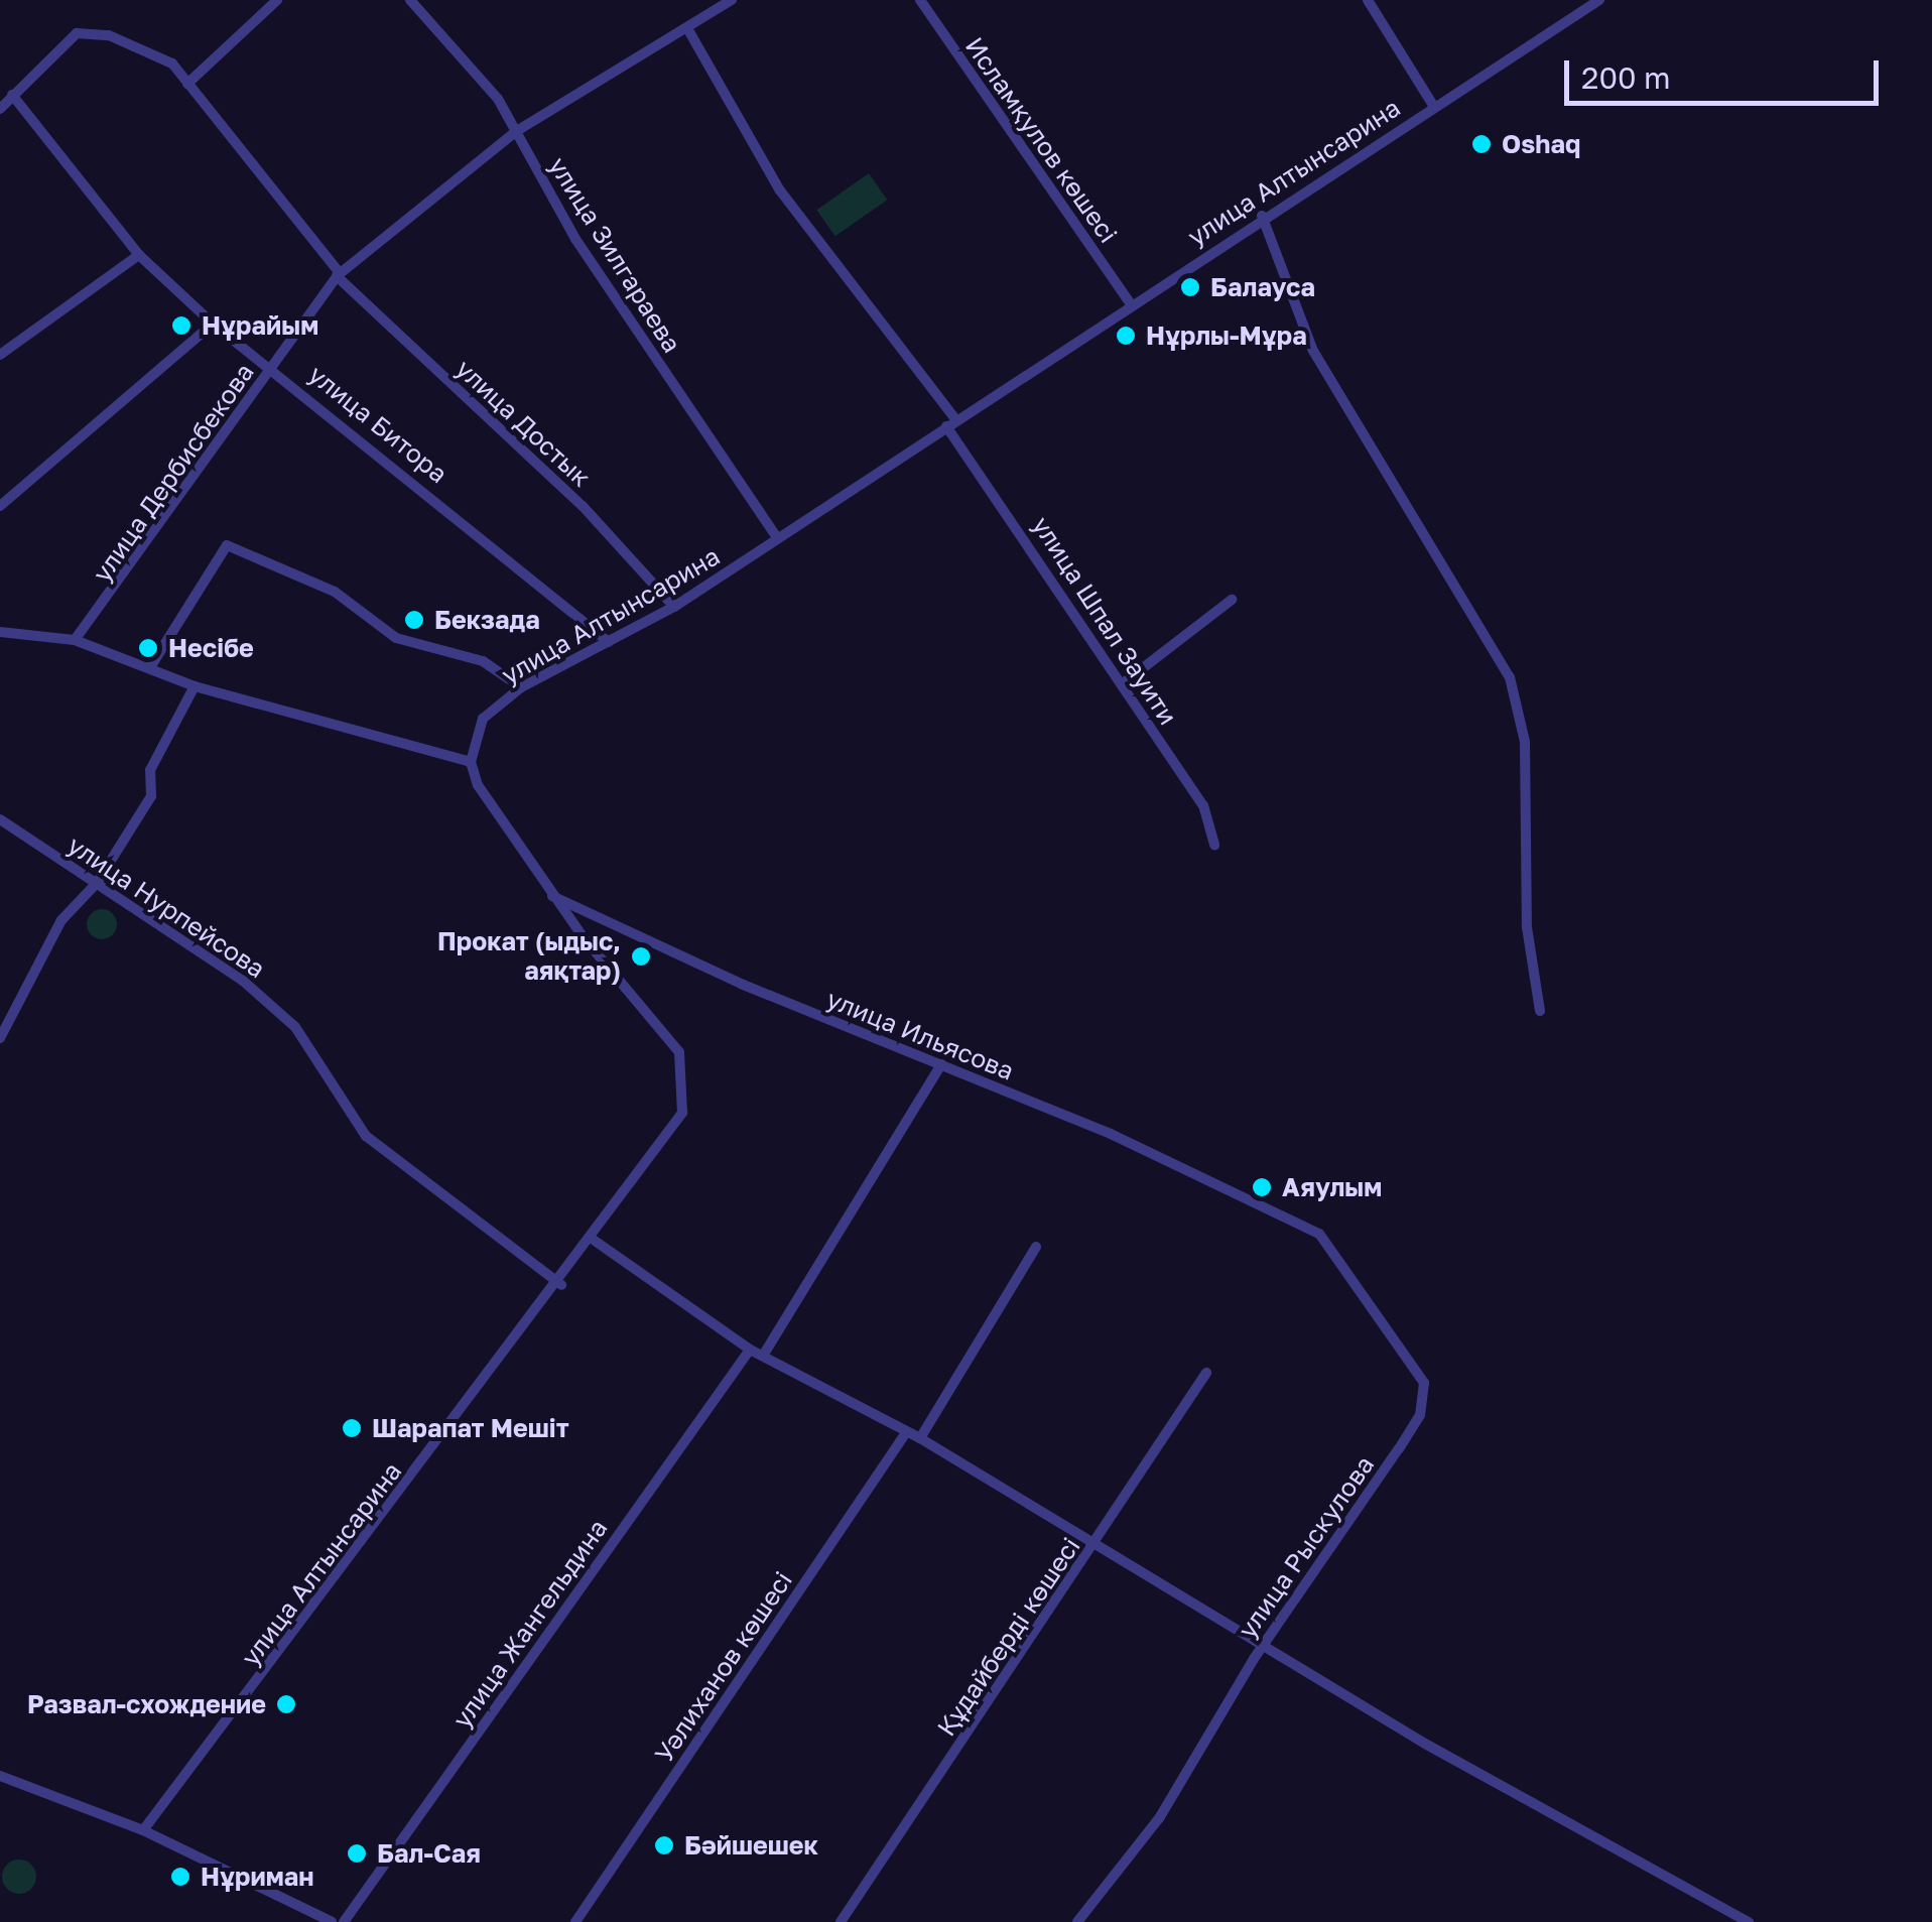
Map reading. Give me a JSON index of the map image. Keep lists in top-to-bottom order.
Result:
{
  "streets": {
    "street": [
      "Исламқулов көшесі",
      "улица Алтынсарина",
      "улица Зилгараева",
      "улица Достык",
      "улица Битора",
      "улица Дербисбекова",
      "улица Шпал Зауити",
      "улица Нурпейсова",
      "улица Ильясова",
      "улица Рыскулова",
      "улица Жангельдина",
      "Құдайберді көшесі",
      "Уәлиханов көшесі"
    ]
  },
  "crossings": [
    ["Исламқулов көшесі", "улица Алтынсарина"],
    ["улица Алтынсарина", "улица Зилгараева"],
    ["улица Алтынсарина", "улица Достык"],
    ["улица Алтынсарина", "улица Битора"],
    ["улица Алтынсарина", "улица Шпал Зауити"],
    ["улица Алтынсарина", "улица Нурпейсова"],
    ["улица Алтынсарина", "улица Ильясова"],
    ["улица Зилгараева", "улица Дербисбекова"],
    ["улица Достык", "улица Битора"],
    ["улица Достык", "улица Дербисбекова"],
    ["улица Битора", "улица Дербисбекова"],
    ["улица Дербисбекова", "улица Шпал Зауити"],
    ["улица Ильясова", "улица Рыскулова"]
  ],
  "places": [
    "Oshaq",
    "Балауса",
    "Нұрайым",
    "Нұрлы-Мұра",
    "Бекзада",
    "Несібе",
    "Прокат (ыдыс, аяқтар)",
    "Аяулым",
    "Шарапат Мешіт",
    "Развал-схождение",
    "Бәйшешек",
    "Бал-Сая",
    "Нұриман"
  ],
  "scale_bar": "200 m"
}
